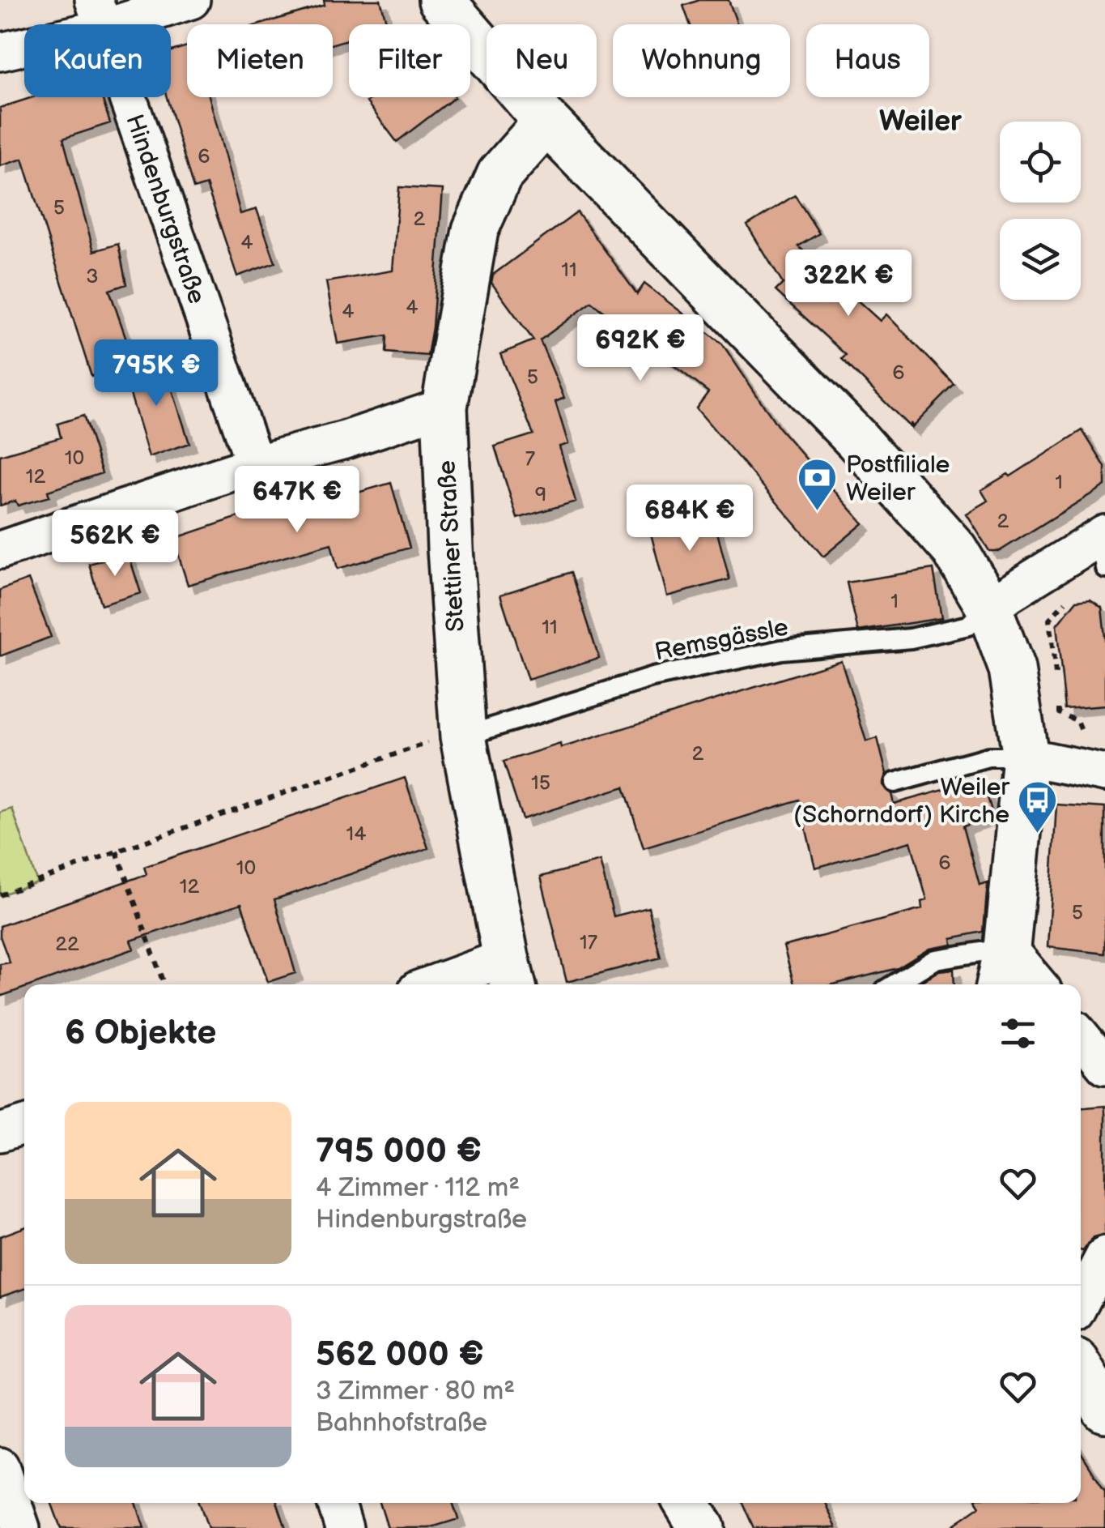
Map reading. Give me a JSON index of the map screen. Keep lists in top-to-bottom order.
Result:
{
  "streets": {
    "street": ["Hindenburgstraße", "Stettiner Straße"],
    "lane": ["Remsgässle"]
  },
  "crossings": [
    ["Stettiner Straße", "Remsgässle"]
  ],
  "districts": ["Weiler"],
  "places": {
    "bank": ["Postfiliale Weiler"],
    "bus stop": ["Weiler (Schorndorf) Kirche"]
  },
  "house_numbers": [
    "6",
    "5",
    "2",
    "4",
    "11",
    "3",
    "4",
    "4",
    "6",
    "5",
    "10",
    "7",
    "12",
    "1",
    "9",
    "2",
    "1",
    "11",
    "2",
    "15",
    "14",
    "6",
    "10",
    "12",
    "5",
    "17",
    "22"
  ],
  "page": {
    "chip": [
      "Kaufen",
      "Mieten",
      "Filter",
      "Neu",
      "Wohnung",
      "Haus"
    ],
    "price": [
      "322K €",
      "692K €",
      "795K €",
      "647K €",
      "684K €",
      "562K €"
    ],
    "heading": "6 Objekte",
    "list": [
      {
        "name": "795 000 €",
        "note": "4 Zimmer · 112 m² · Hindenburgstraße"
      },
      {
        "name": "562 000 €",
        "note": "3 Zimmer · 80 m² · Bahnhofstraße"
      }
    ]
  }
}
